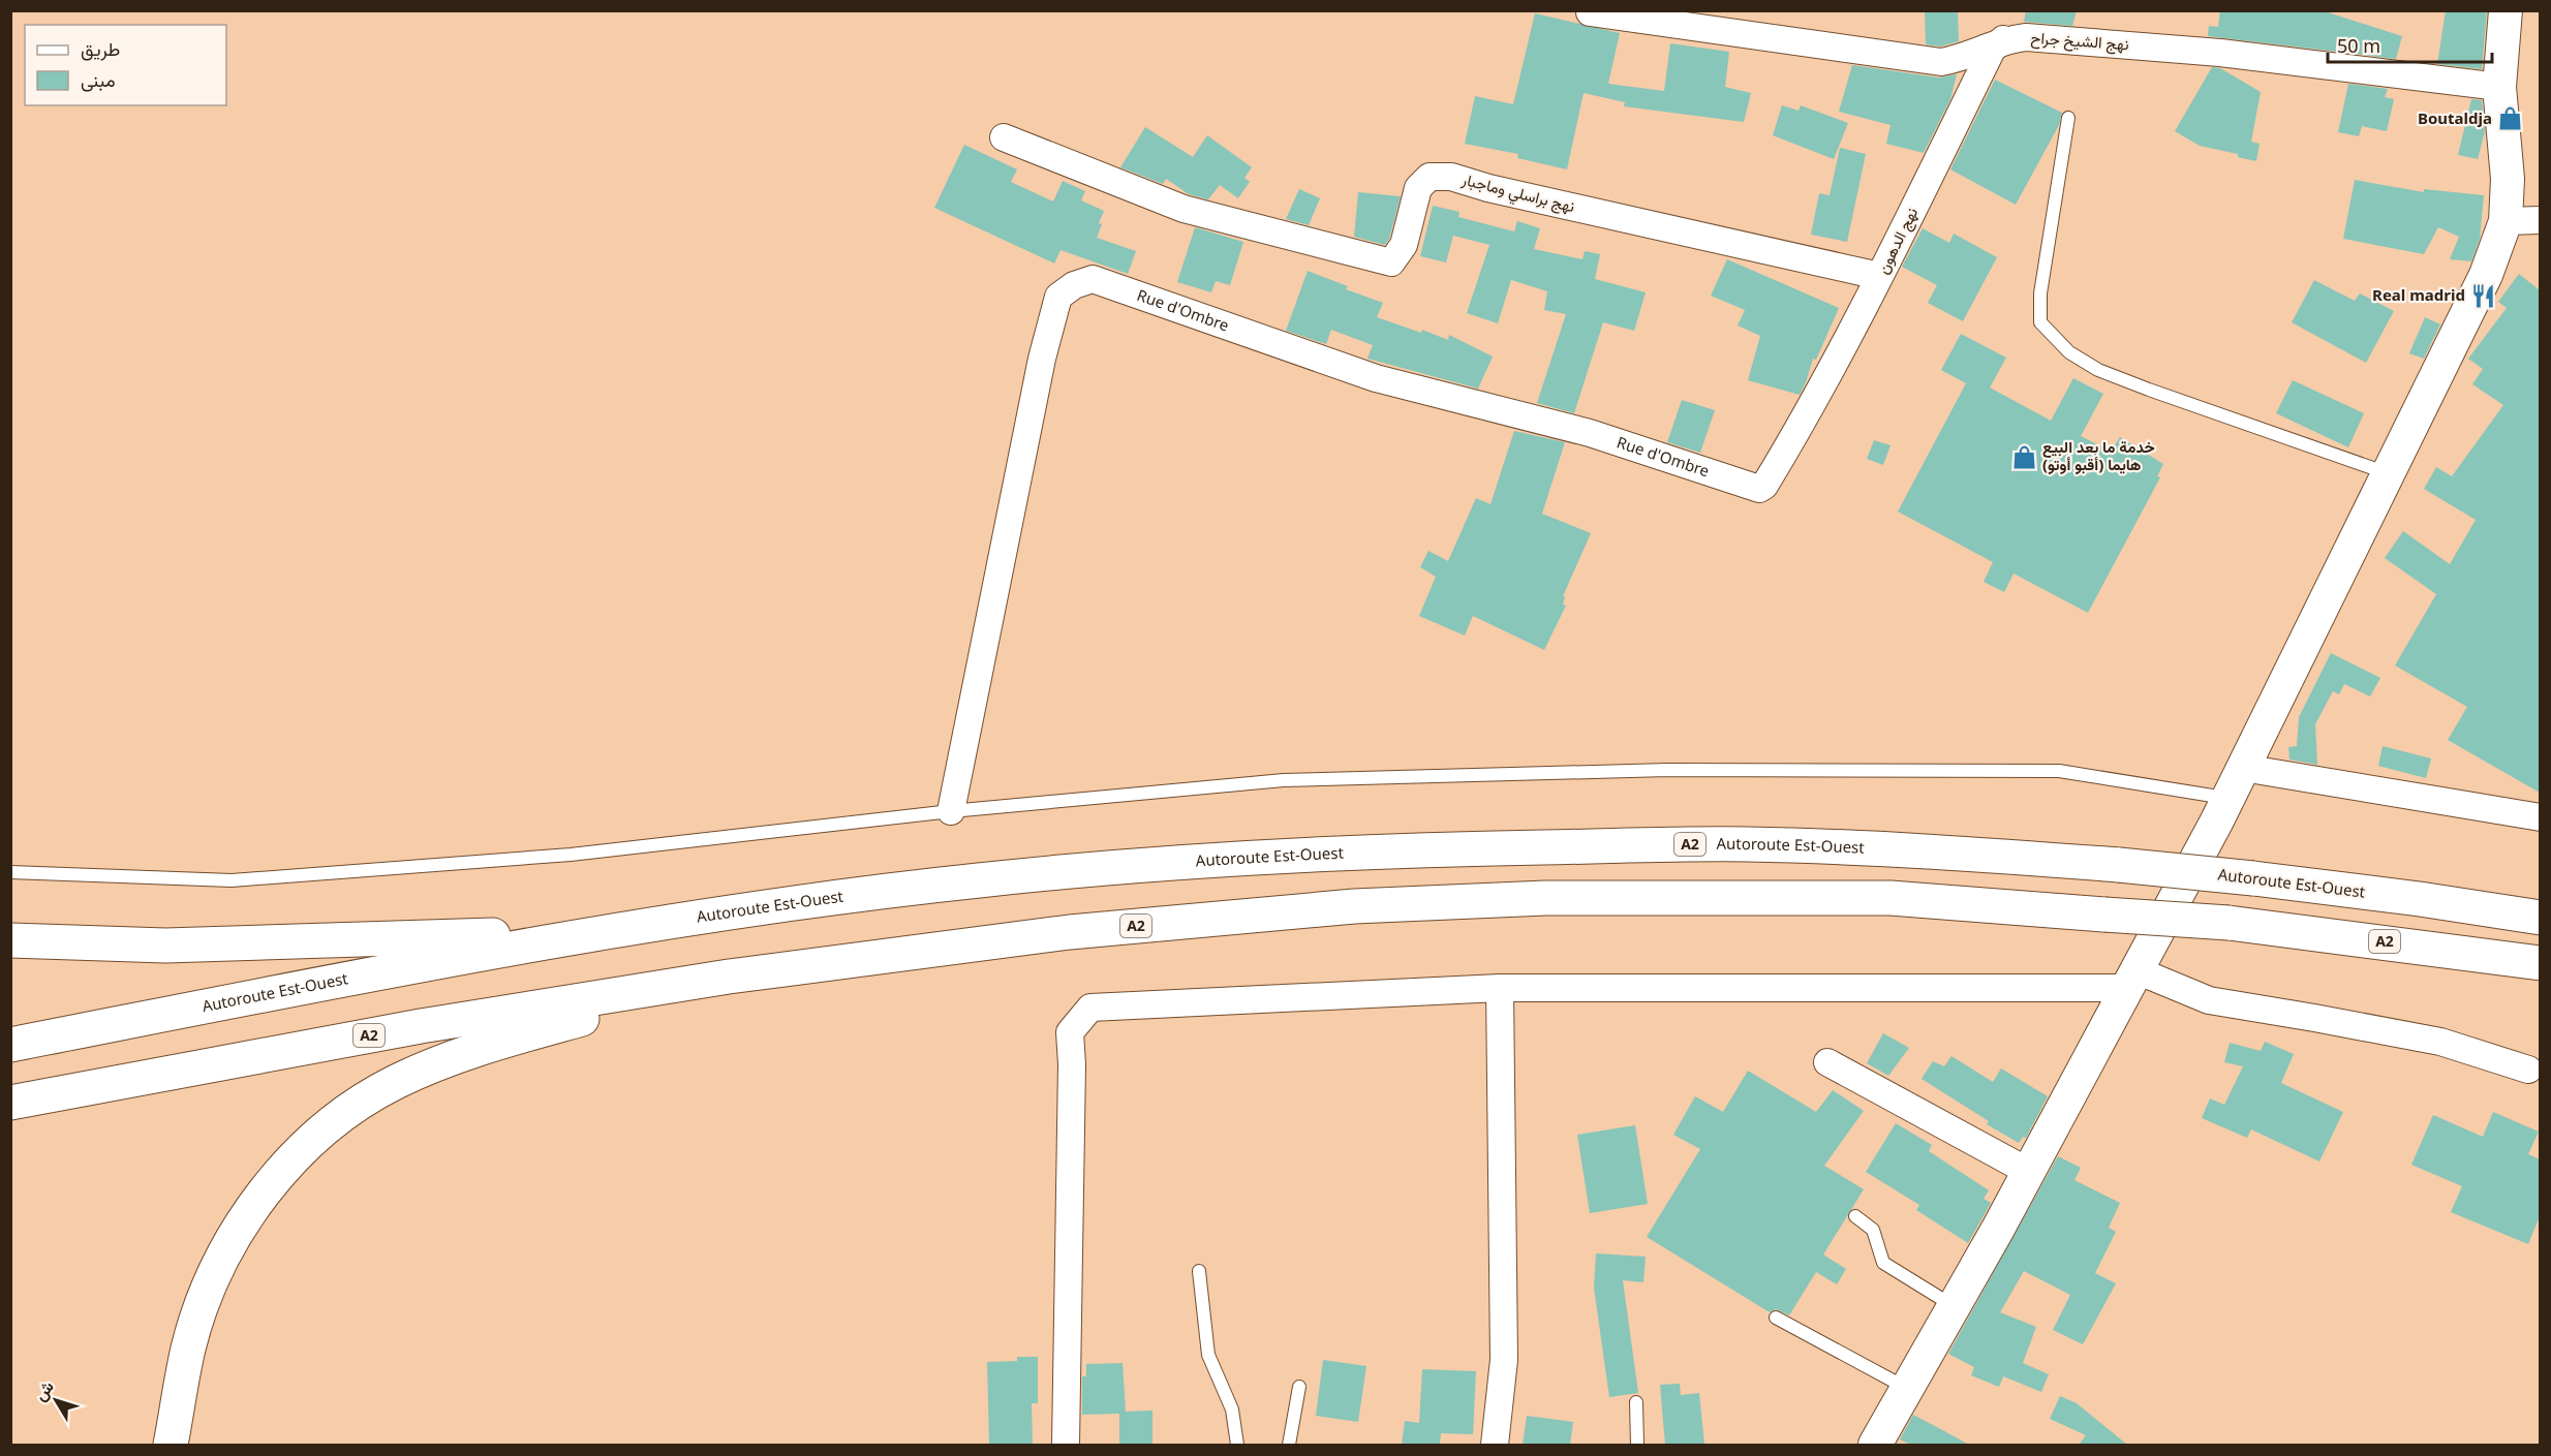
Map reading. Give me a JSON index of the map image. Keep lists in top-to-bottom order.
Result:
{
  "streets": {
    "highway": ["A2", "Autoroute Est-Ouest"],
    "street": [
      "نهج الشيخ جراح",
      "نهج براسلي وماجبار",
      "نهج الدهون",
      "Rue d'Ombre"
    ]
  },
  "crossings": [
    ["نهج الشيخ جراح", "نهج الدهون"],
    ["نهج براسلي وماجبار", "نهج الدهون"],
    ["نهج الدهون", "Rue d'Ombre"]
  ],
  "places": {
    "shop": ["Boutaldja", "خدمة ما بعد البيع هايما (أقبو أوتو)"],
    "restaurant": ["Real madrid"]
  },
  "legend": ["طريق", "مبنى"],
  "scale_bar": "50 m",
  "north": "top left"
}
